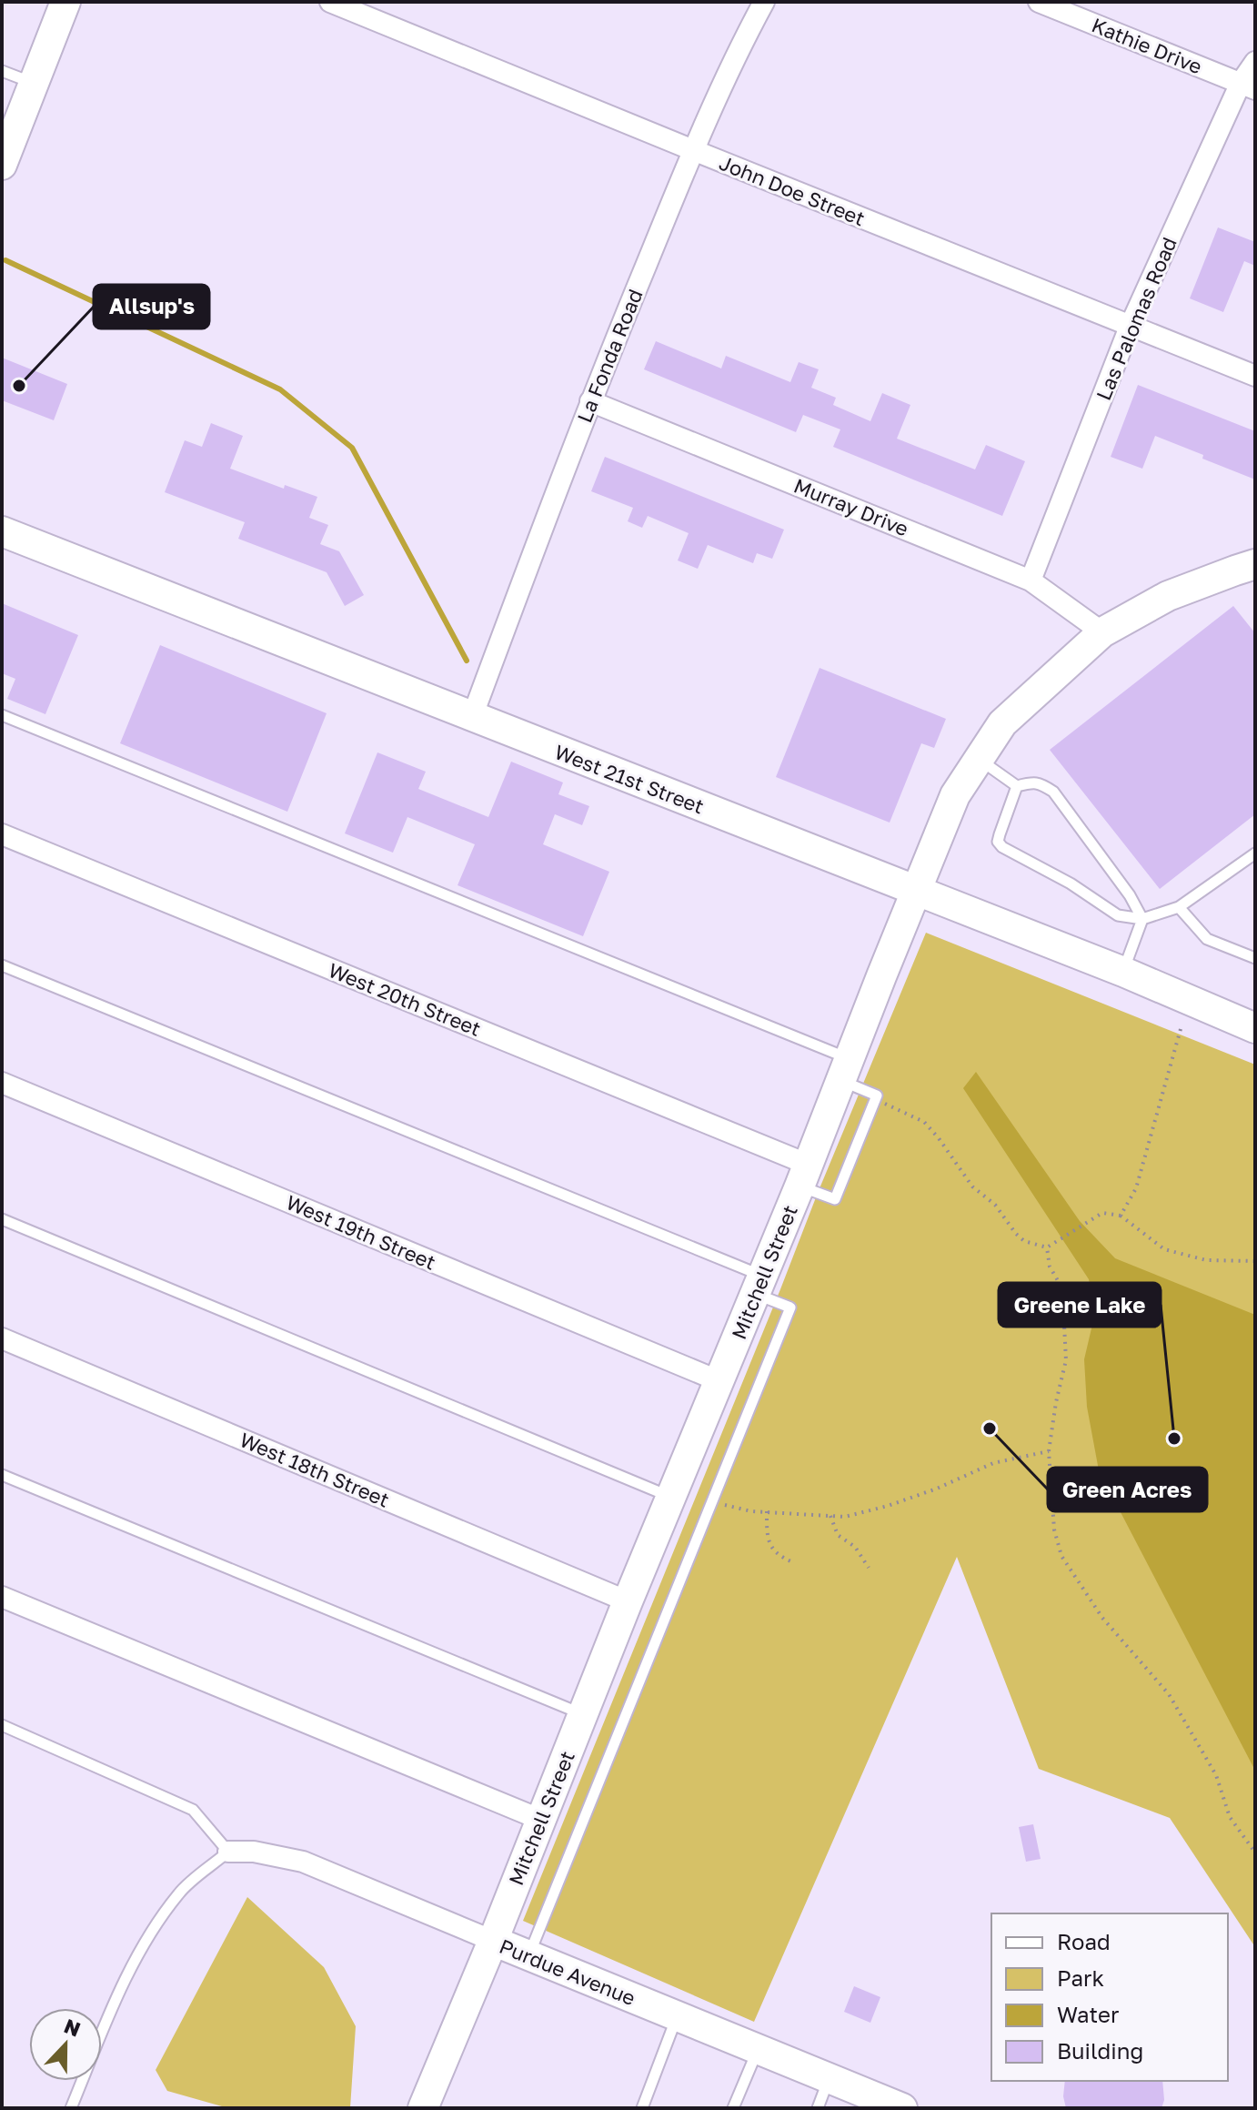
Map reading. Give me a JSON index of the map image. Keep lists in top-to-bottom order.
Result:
{
  "streets": {
    "street": [
      "Kathie Drive",
      "John Doe Street",
      "Las Palomas Road",
      "La Fonda Road",
      "Murray Drive",
      "West 21st Street",
      "West 20th Street",
      "West 19th Street",
      "Mitchell Street",
      "West 18th Street",
      "Purdue Avenue"
    ]
  },
  "crossings": [
    ["Kathie Drive", "Las Palomas Road"],
    ["John Doe Street", "Las Palomas Road"],
    ["John Doe Street", "La Fonda Road"],
    ["Las Palomas Road", "Murray Drive"],
    ["La Fonda Road", "Murray Drive"],
    ["La Fonda Road", "West 21st Street"],
    ["Murray Drive", "Mitchell Street"],
    ["West 21st Street", "Mitchell Street"],
    ["West 20th Street", "Mitchell Street"],
    ["West 19th Street", "Mitchell Street"],
    ["Mitchell Street", "West 18th Street"],
    ["Mitchell Street", "Purdue Avenue"]
  ],
  "places": ["Allsup's", "Green Acres", "Greene Lake"],
  "legend": [
    "Road",
    "Park",
    "Water",
    "Building"
  ],
  "north": "top"
}
